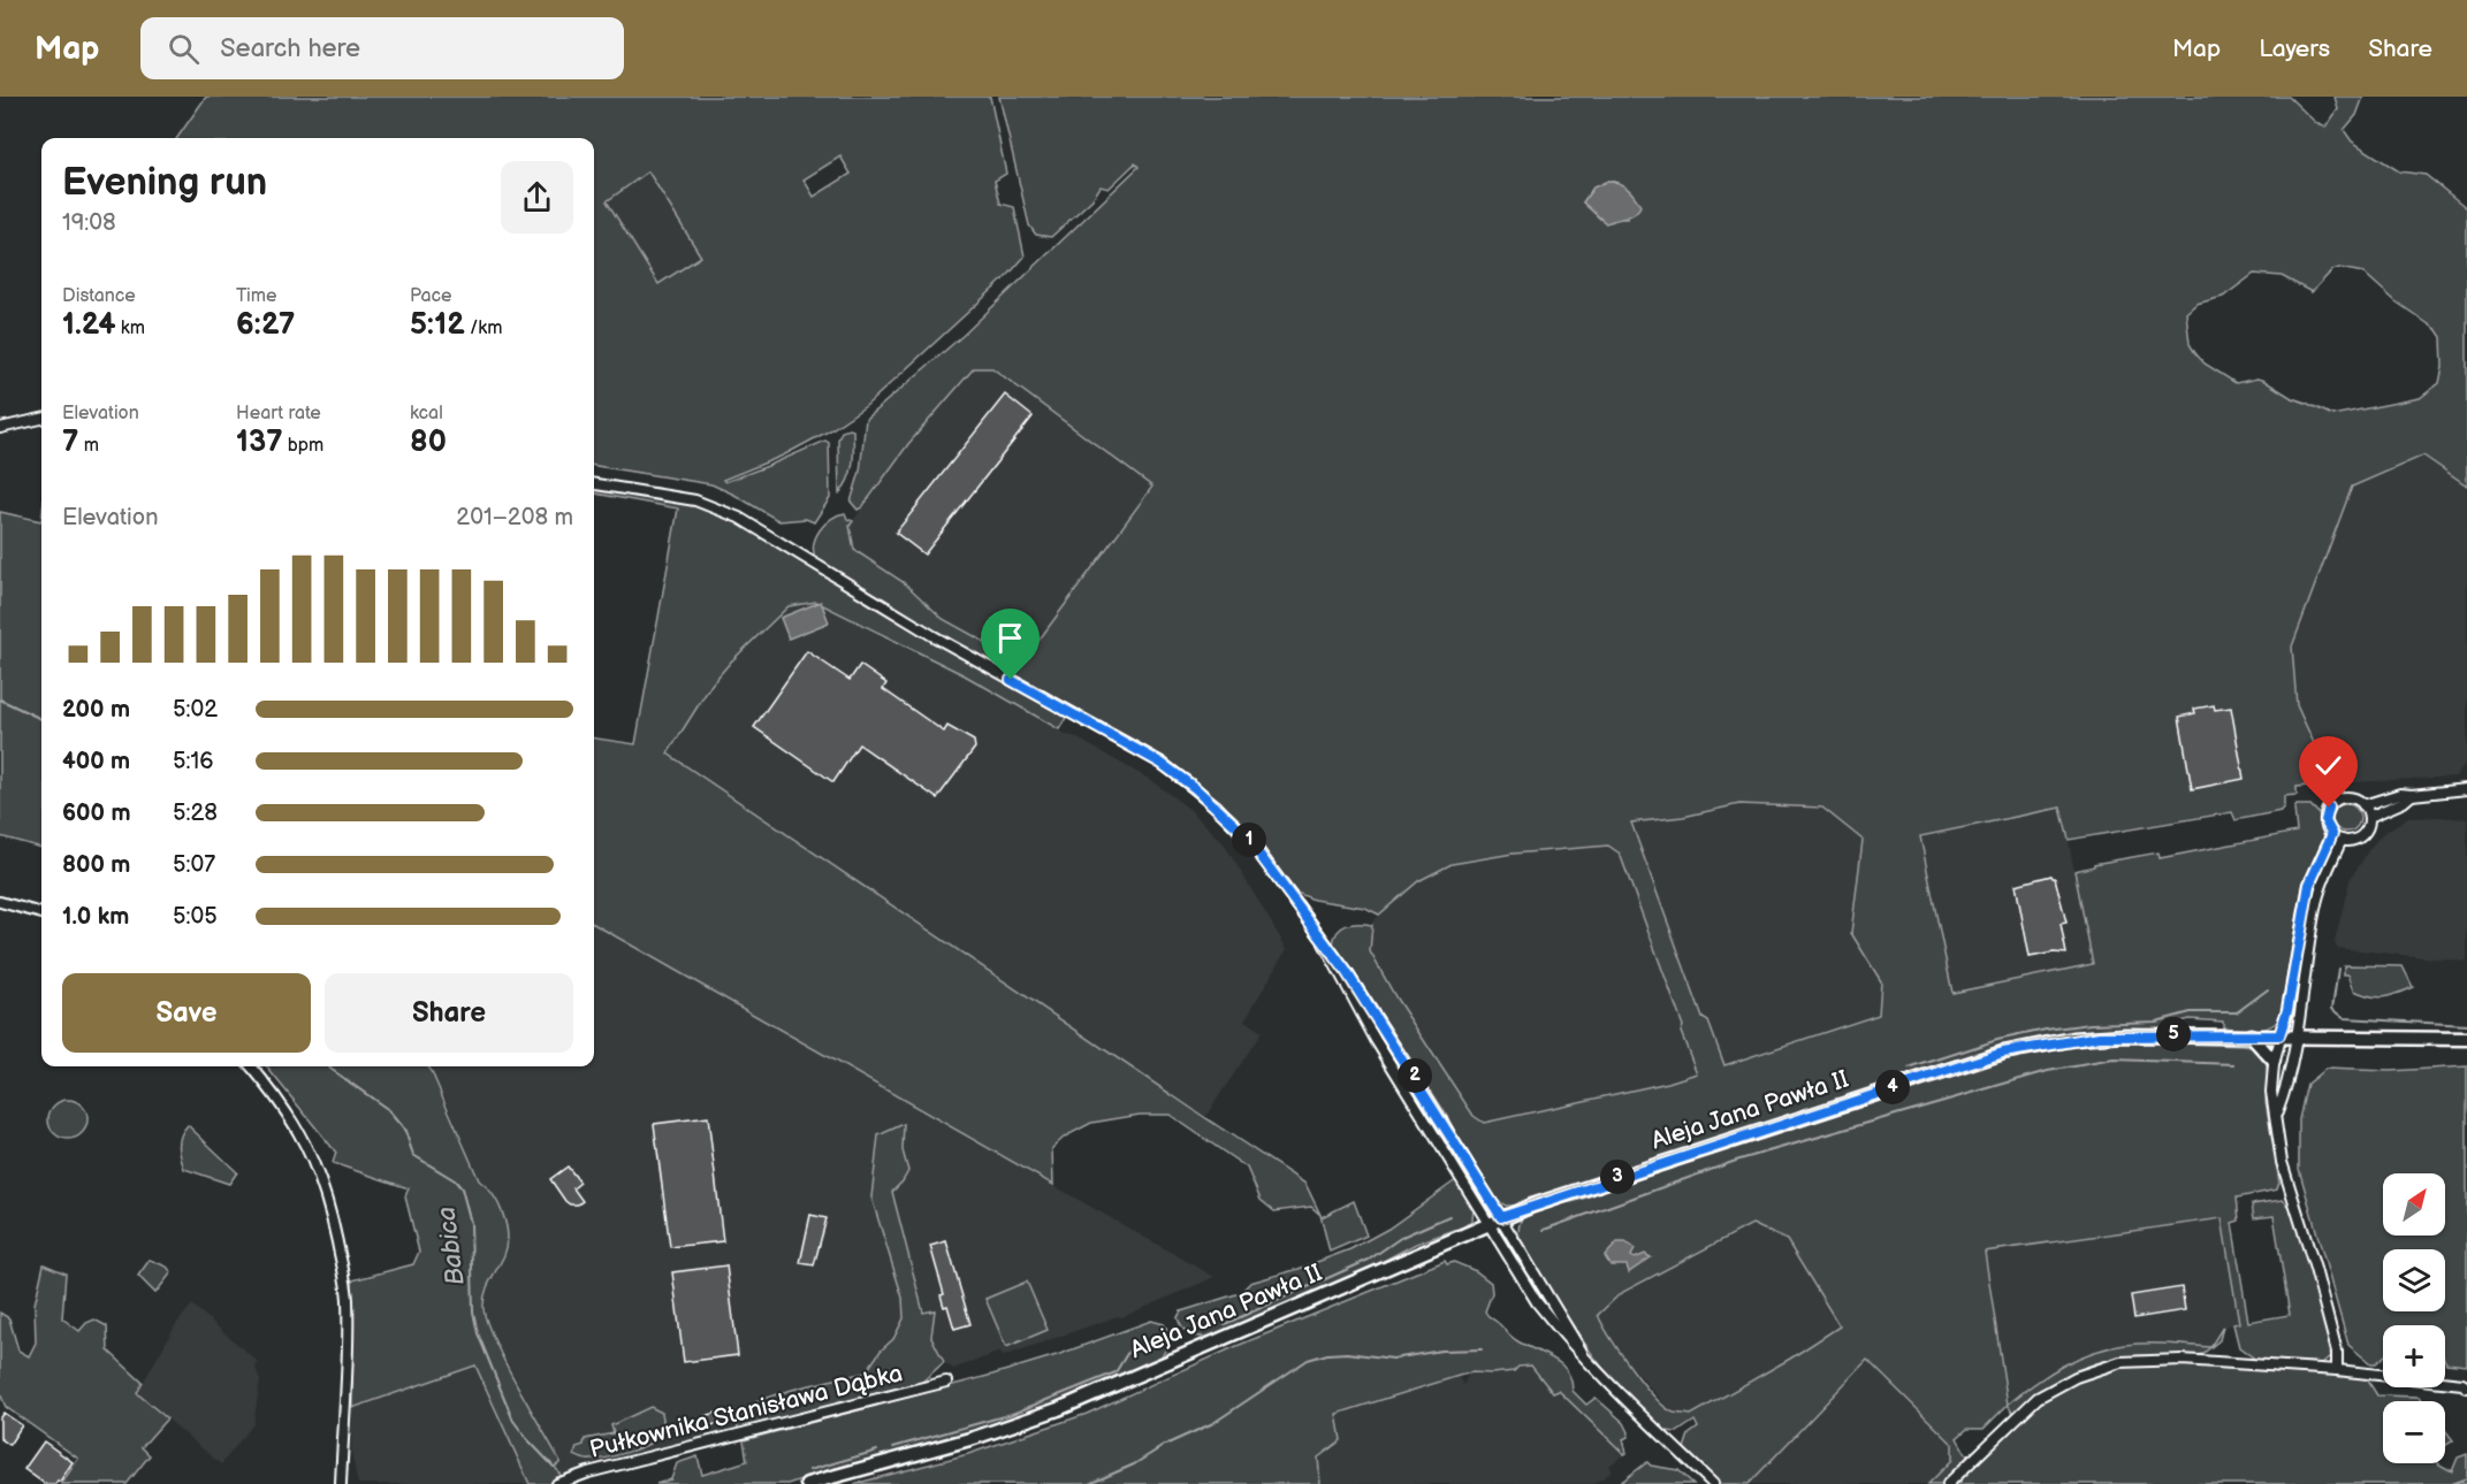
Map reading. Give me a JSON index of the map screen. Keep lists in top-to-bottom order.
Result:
{
  "streets": {
    "street": ["Aleja Jana Pawła II", "Pułkownika Stanisława Dąbka"]
  },
  "water": ["Babica"],
  "north": "top right",
  "page": {
    "header": "Map",
    "search": "Search here",
    "nav": ["Map", "Layers", "Share"],
    "heading": ["Evening run", "19:08"],
    "stats": [
      ["Distance", "1.24 km"],
      ["Time", "6:27"],
      ["Pace", "5:12 /km"],
      ["Elevation", "7 m"],
      ["Heart rate", "137 bpm"],
      ["kcal", "80"]
    ],
    "chart": ["Elevation", "201–208 m"],
    "list": [
      {
        "name": "200 m",
        "note": "5:02"
      },
      {
        "name": "400 m",
        "note": "5:16"
      },
      {
        "name": "600 m",
        "note": "5:28"
      },
      {
        "name": "800 m",
        "note": "5:07"
      },
      {
        "name": "1.0 km",
        "note": "5:05"
      }
    ],
    "pins": [
      "1",
      "5",
      "2",
      "4",
      "3"
    ],
    "buttons": ["Save", "Share"],
    "map_buttons": ["+", "−"]
  }
}
